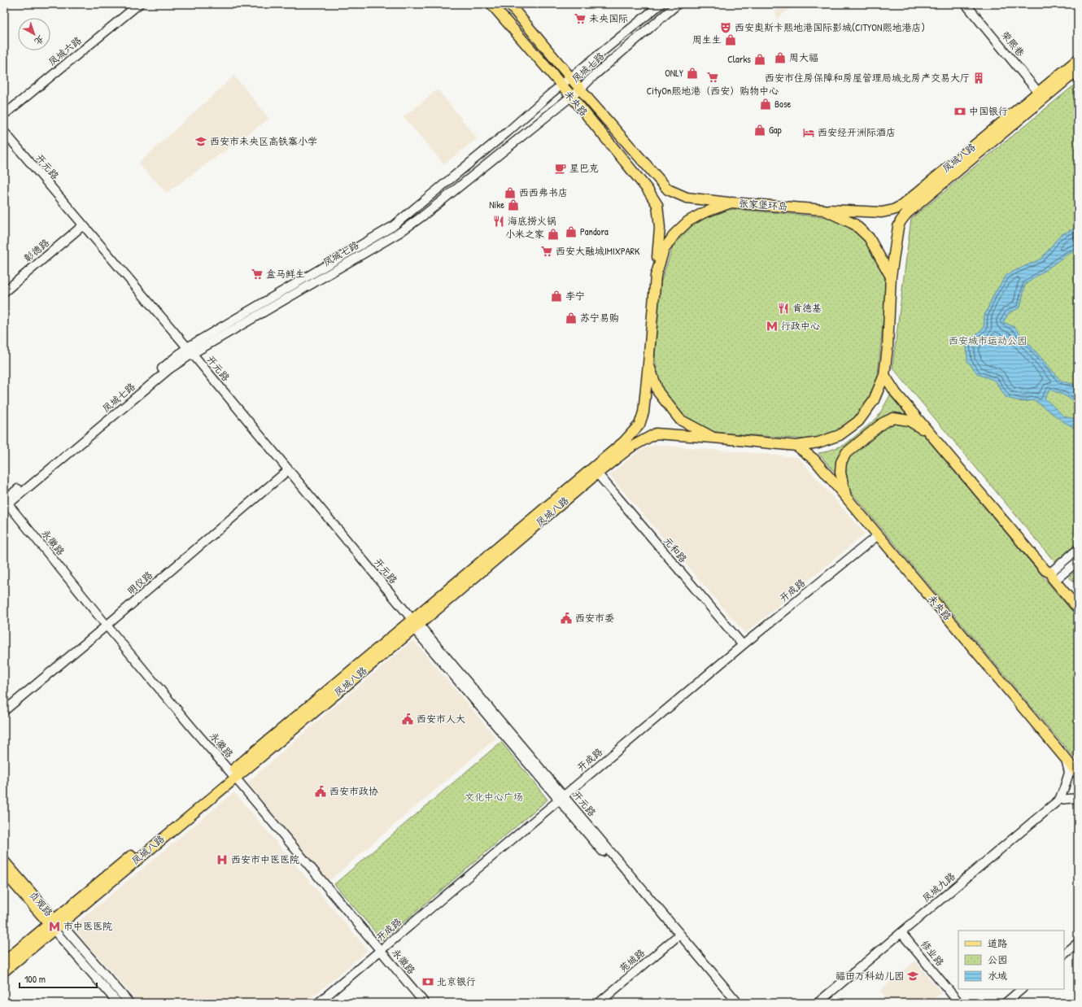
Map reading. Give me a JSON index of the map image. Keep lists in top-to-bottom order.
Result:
{
  "streets": {
    "main road": [
      "未央路",
      "凤城八路",
      "张家堡环岛",
      "贞观路"
    ],
    "street": [
      "荣熙巷",
      "凤城六路",
      "凤城七路",
      "开元路",
      "彰德路",
      "永徽路",
      "元和路",
      "明仪路",
      "开成路",
      "凤城九路",
      "修业路",
      "苑城路"
    ]
  },
  "crossings": [
    ["荣熙巷", "凤城八路"],
    ["凤城七路", "未央路"],
    ["凤城七路", "开元路"],
    ["凤城七路", "永徽路"],
    ["未央路", "张家堡环岛"],
    ["未央路", "开成路"],
    ["凤城八路", "开元路"],
    ["凤城八路", "张家堡环岛"],
    ["凤城八路", "永徽路"],
    ["凤城八路", "元和路"],
    ["凤城八路", "贞观路"],
    ["开元路", "彰德路"],
    ["开元路", "明仪路"],
    ["开元路", "开成路"],
    ["开元路", "苑城路"],
    ["永徽路", "明仪路"],
    ["永徽路", "开成路"],
    ["元和路", "开成路"],
    ["凤城九路", "修业路"]
  ],
  "parks": ["西安城市运动公园", "文化中心广场"],
  "places": {
    "supermarket": [
      "未央国际",
      "CityOn熙地港（西安）购物中心",
      "西安大融城IMIXPARK",
      "盒马鲜生"
    ],
    "theatre": ["西安奥斯卡熙地港国际影城(CITYON熙地港店)"],
    "shop": [
      "周生生",
      "周大福",
      "Clarks",
      "ONLY",
      "Bose",
      "Gap",
      "西西弗书店",
      "Nike",
      "Pandora",
      "小米之家",
      "李宁",
      "苏宁易购"
    ],
    "building": ["西安市住房保障和房屋管理局城北房产交易大厅"],
    "bank": ["中国银行", "北京银行"],
    "hotel": ["西安经开洲际酒店"],
    "school or university": ["西安市未央区高铁寨小学", "福田万科幼儿园"],
    "cafe": ["星巴克"],
    "restaurant": ["海底捞火锅", "肯德基"],
    "metro station": ["行政中心", "市中医医院"],
    "public building": ["西安市委", "西安市人大", "西安市政协"],
    "hospital": ["西安市中医医院"]
  },
  "legend": ["道路", "公园", "水域"],
  "scale_bar": "100 m",
  "north": "bottom right"
}
